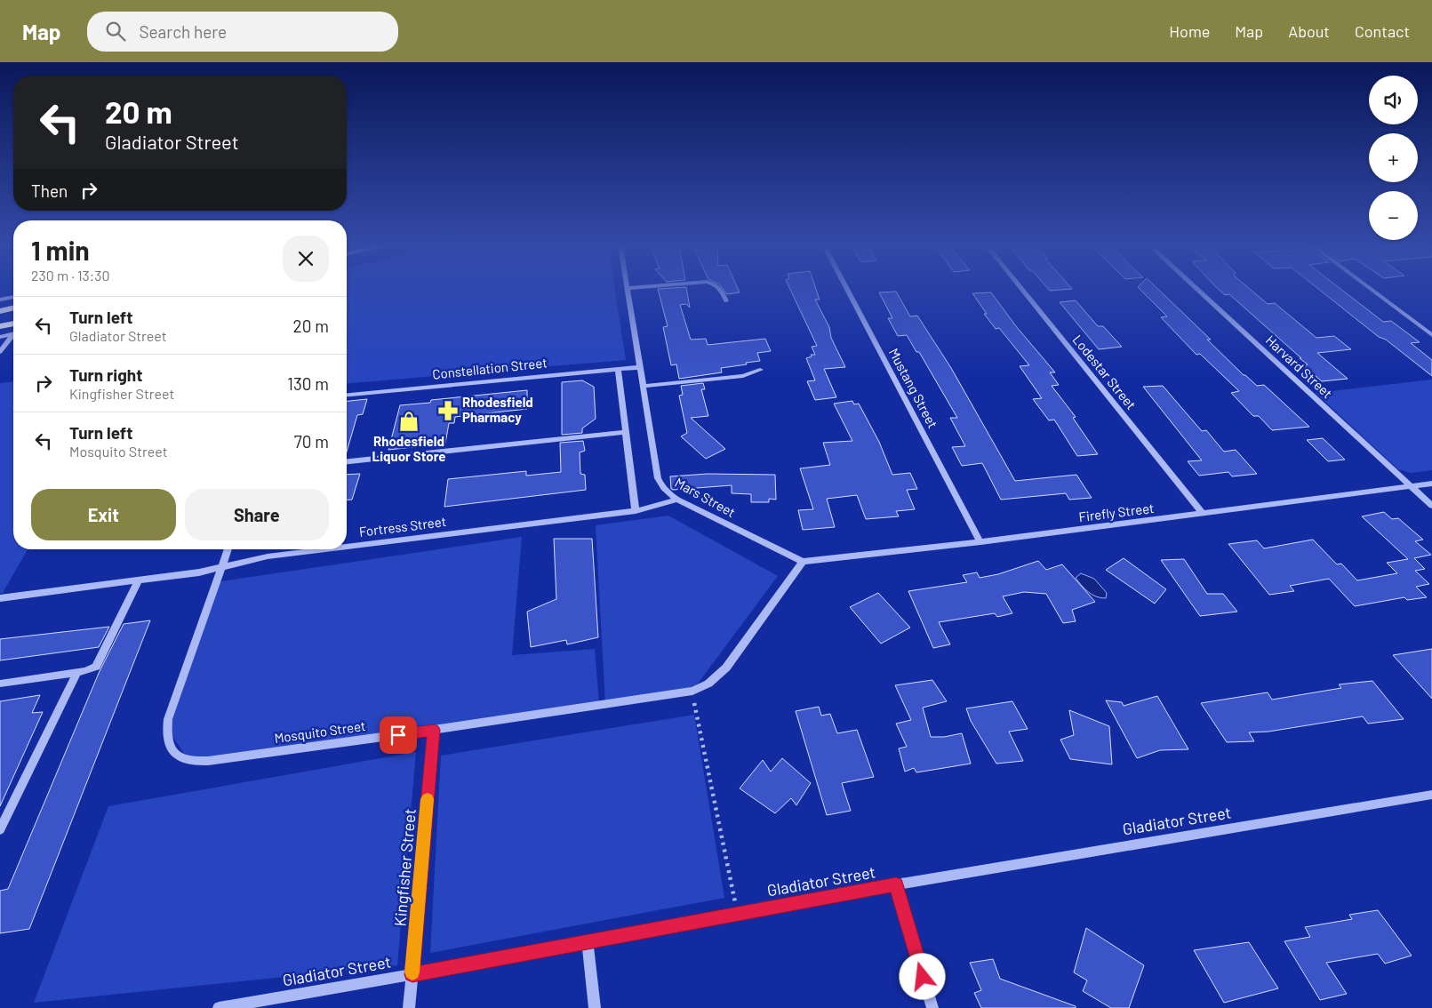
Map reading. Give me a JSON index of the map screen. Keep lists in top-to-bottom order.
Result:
{
  "streets": {
    "street": [
      "Harvard Street",
      "Constellation Street",
      "Lodestar Street",
      "Mustang Street",
      "Mars Street",
      "Firefly Street",
      "Fortress Street",
      "Mosquito Street",
      "Gladiator Street",
      "Kingfisher Street"
    ]
  },
  "crossings": [
    ["Harvard Street", "Firefly Street"],
    ["Constellation Street", "Mars Street"],
    ["Lodestar Street", "Firefly Street"],
    ["Mustang Street", "Firefly Street"],
    ["Mars Street", "Firefly Street"],
    ["Mars Street", "Fortress Street"],
    ["Fortress Street", "Mosquito Street"],
    ["Mosquito Street", "Kingfisher Street"],
    ["Gladiator Street", "Kingfisher Street"]
  ],
  "places": {
    "pharmacy": ["Rhodesfield Pharmacy"],
    "shop": ["Rhodesfield Liquor Store"]
  },
  "page": {
    "header": "Map",
    "search": "Search here",
    "nav": [
      "Home",
      "Map",
      "About",
      "Contact"
    ],
    "map_buttons": ["+", "−"],
    "turn": ["20 m", "Gladiator Street"],
    "then": "Then",
    "heading": ["1 min", "230 m · 13:30"],
    "list": [
      {
        "name": "Turn left",
        "note": "Gladiator Street",
        "value": "20 m"
      },
      {
        "name": "Turn right",
        "note": "Kingfisher Street",
        "value": "130 m"
      },
      {
        "name": "Turn left",
        "note": "Mosquito Street",
        "value": "70 m"
      }
    ],
    "buttons": ["Exit", "Share"]
  }
}
